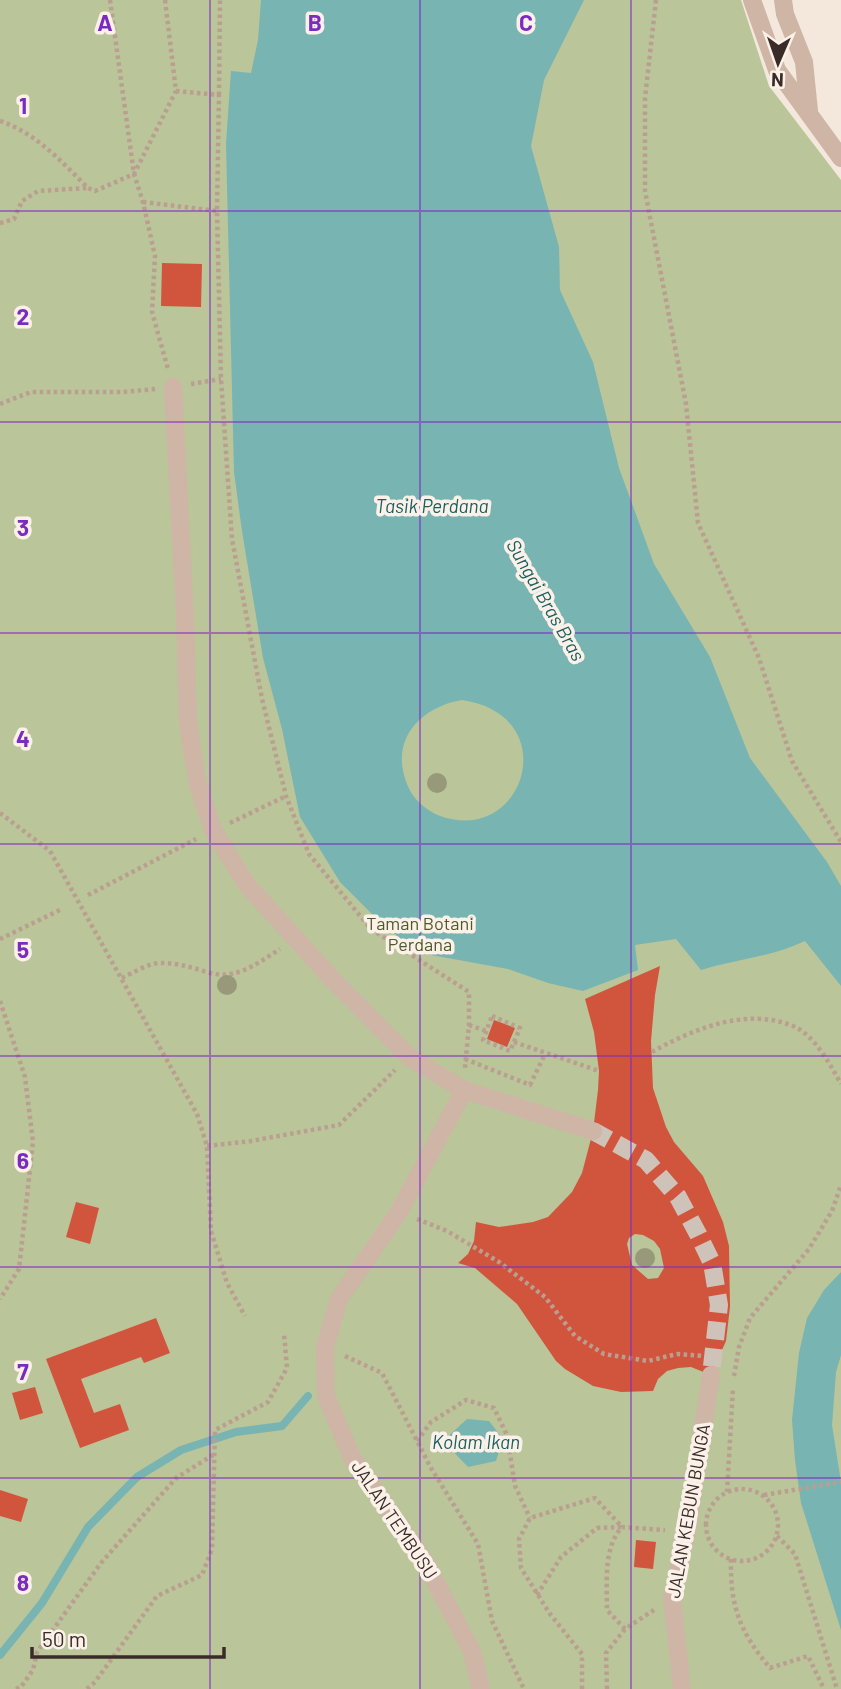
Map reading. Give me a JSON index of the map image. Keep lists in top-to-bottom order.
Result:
{
  "streets": {
    "street": ["JALAN KEBUN BUNGA", "JALAN TEMBUSU"]
  },
  "water": ["Tasik Perdana", "Sungai Bras Bras", "Kolam Ikan"],
  "parks": ["Taman Botani Perdana"],
  "scale_bar": "50 m",
  "north": "bottom",
  "grid": {
    "columns": ["A", "B", "C"],
    "rows": [
      "1",
      "2",
      "3",
      "4",
      "5",
      "6",
      "7",
      "8"
    ]
  }
}
